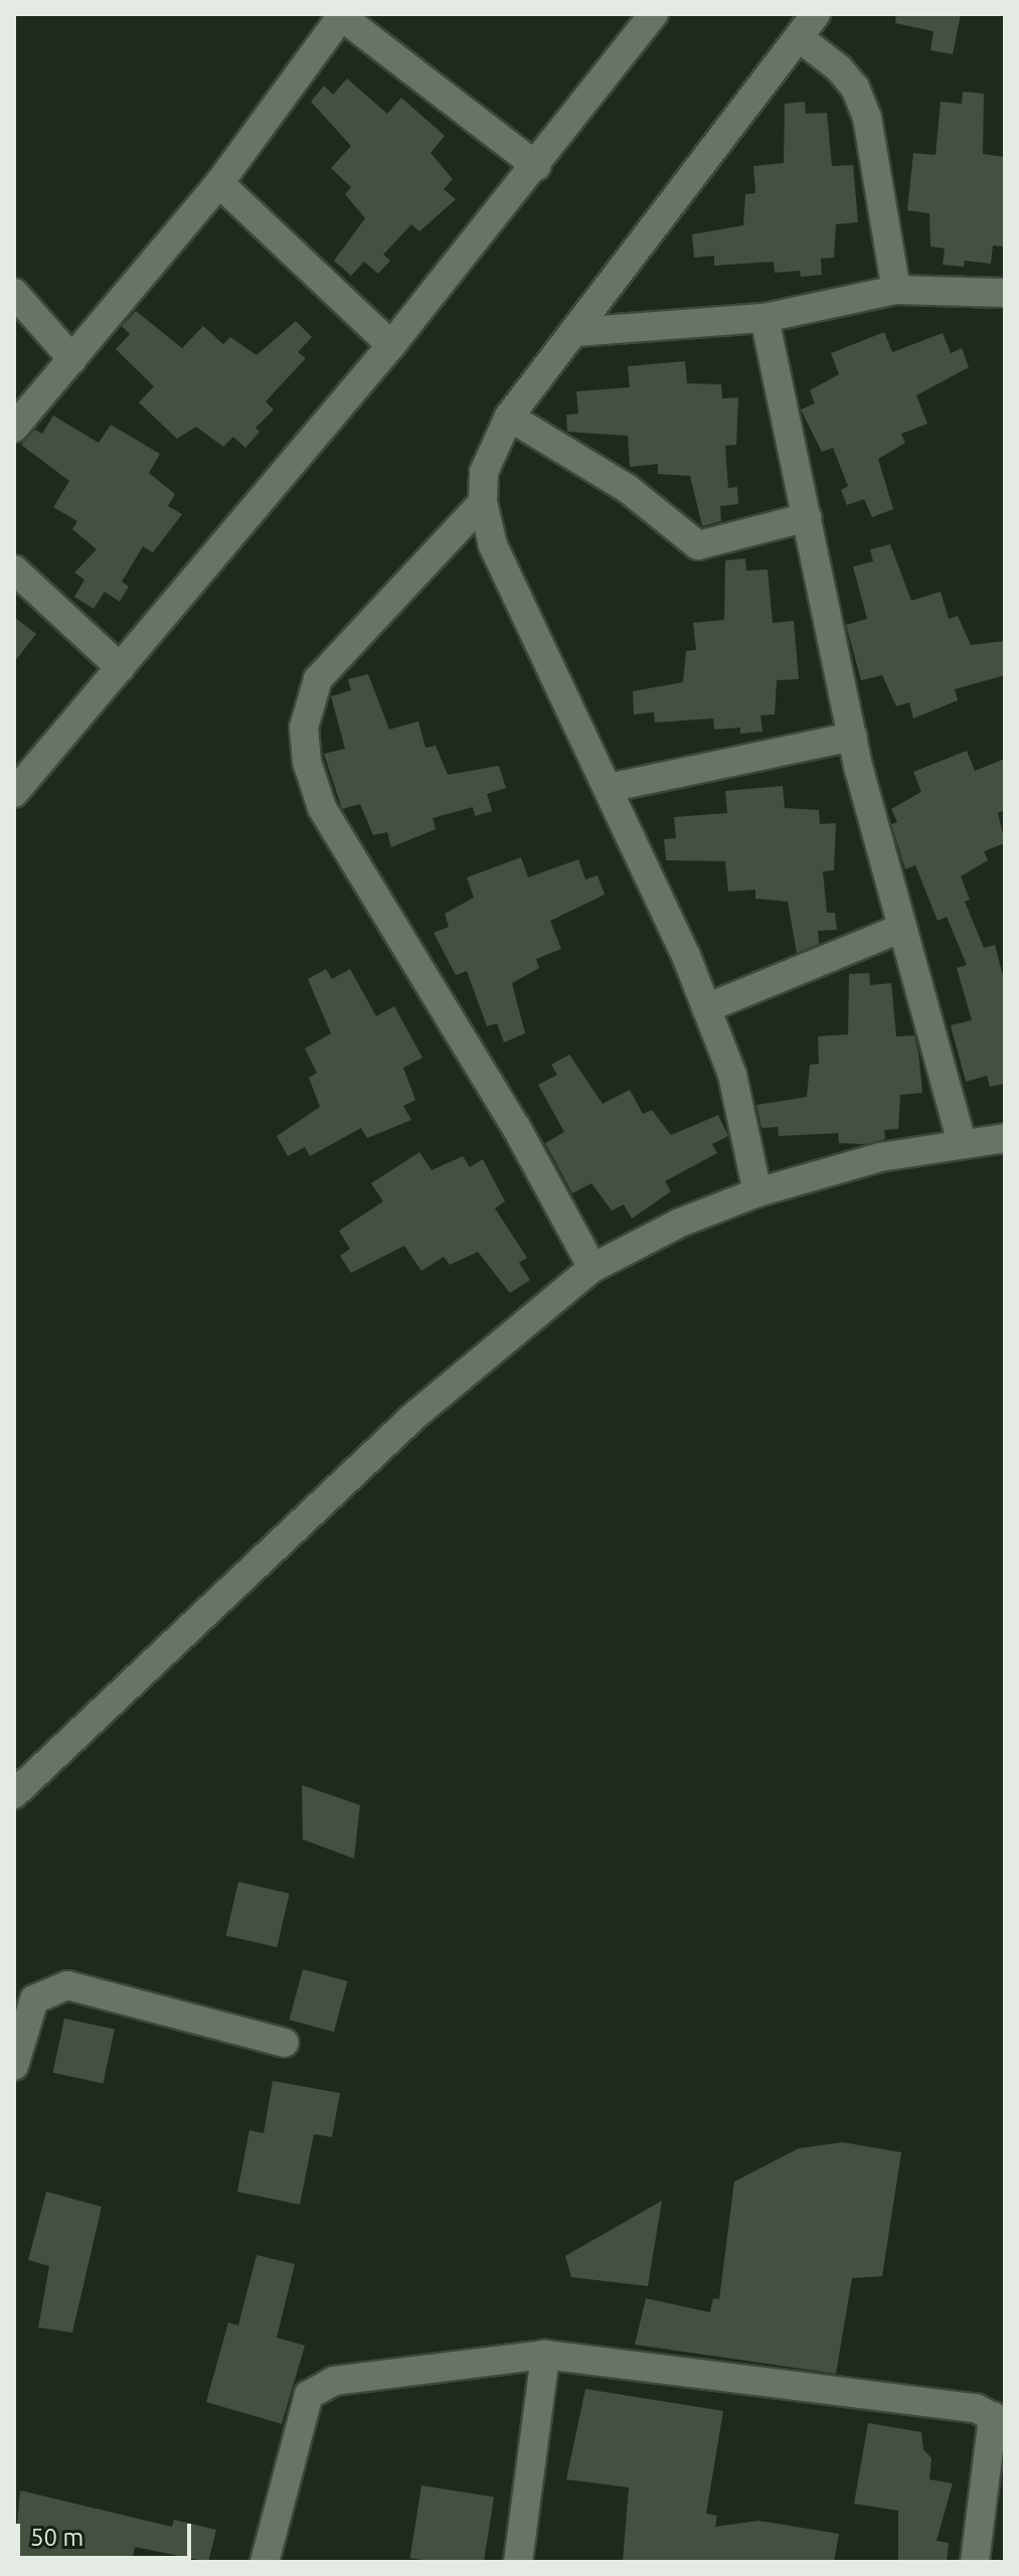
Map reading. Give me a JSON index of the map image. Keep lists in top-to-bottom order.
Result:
{
  "scale_bar": "50 m"
}
